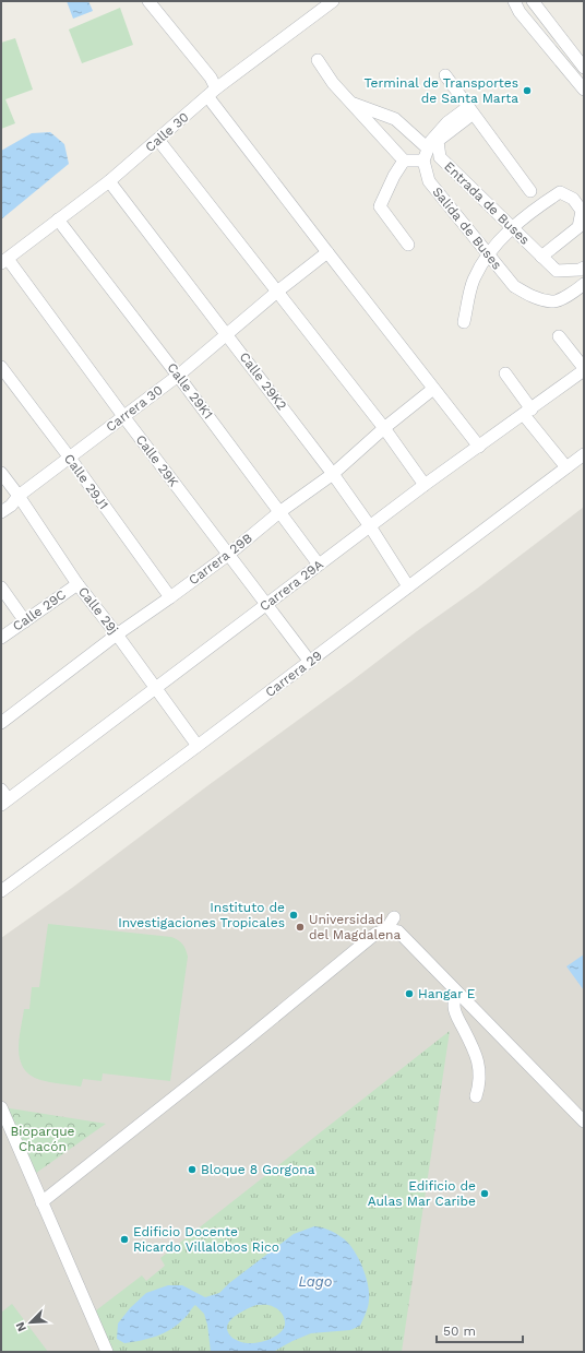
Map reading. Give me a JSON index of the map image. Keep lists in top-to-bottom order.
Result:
{
  "streets": {
    "street": [
      "Calle 30",
      "Entrada de Buses",
      "Salida de Buses",
      "Calle 29K2",
      "Calle 29K1",
      "Carrera 30",
      "Calle 29K",
      "Calle 29J1",
      "Carrera 29B",
      "Carrera 29A",
      "Calle 29C",
      "Calle 29j",
      "Carrera 29"
    ]
  },
  "crossings": [
    ["Calle 30", "Calle 29K2"],
    ["Calle 30", "Calle 29K1"],
    ["Calle 30", "Calle 29K"],
    ["Calle 29K2", "Carrera 30"],
    ["Calle 29K2", "Carrera 29B"],
    ["Calle 29K2", "Carrera 29A"],
    ["Calle 29K2", "Carrera 29"],
    ["Calle 29K1", "Carrera 30"],
    ["Calle 29K1", "Carrera 29B"],
    ["Calle 29K1", "Carrera 29A"],
    ["Carrera 30", "Calle 29K"],
    ["Carrera 30", "Calle 29J1"],
    ["Carrera 30", "Calle 29j"],
    ["Calle 29K", "Carrera 29B"],
    ["Calle 29K", "Carrera 29A"],
    ["Calle 29K", "Carrera 29"],
    ["Calle 29J1", "Carrera 29B"],
    ["Carrera 29B", "Calle 29j"],
    ["Carrera 29A", "Calle 29j"],
    ["Calle 29C", "Calle 29j"],
    ["Calle 29j", "Carrera 29"]
  ],
  "water": ["Lago"],
  "parks": ["Bioparque Chacón"],
  "places": [
    "Terminal de Transportes de Santa Marta",
    "Instituto de Investigaciones Tropicales",
    "Universidad del Magdalena",
    "Hangar E",
    "Bloque 8 Gorgona",
    "Edificio de Aulas Mar Caribe",
    "Edificio Docente Ricardo Villalobos Rico"
  ],
  "scale_bar": "50 m",
  "north": "bottom left"
}
